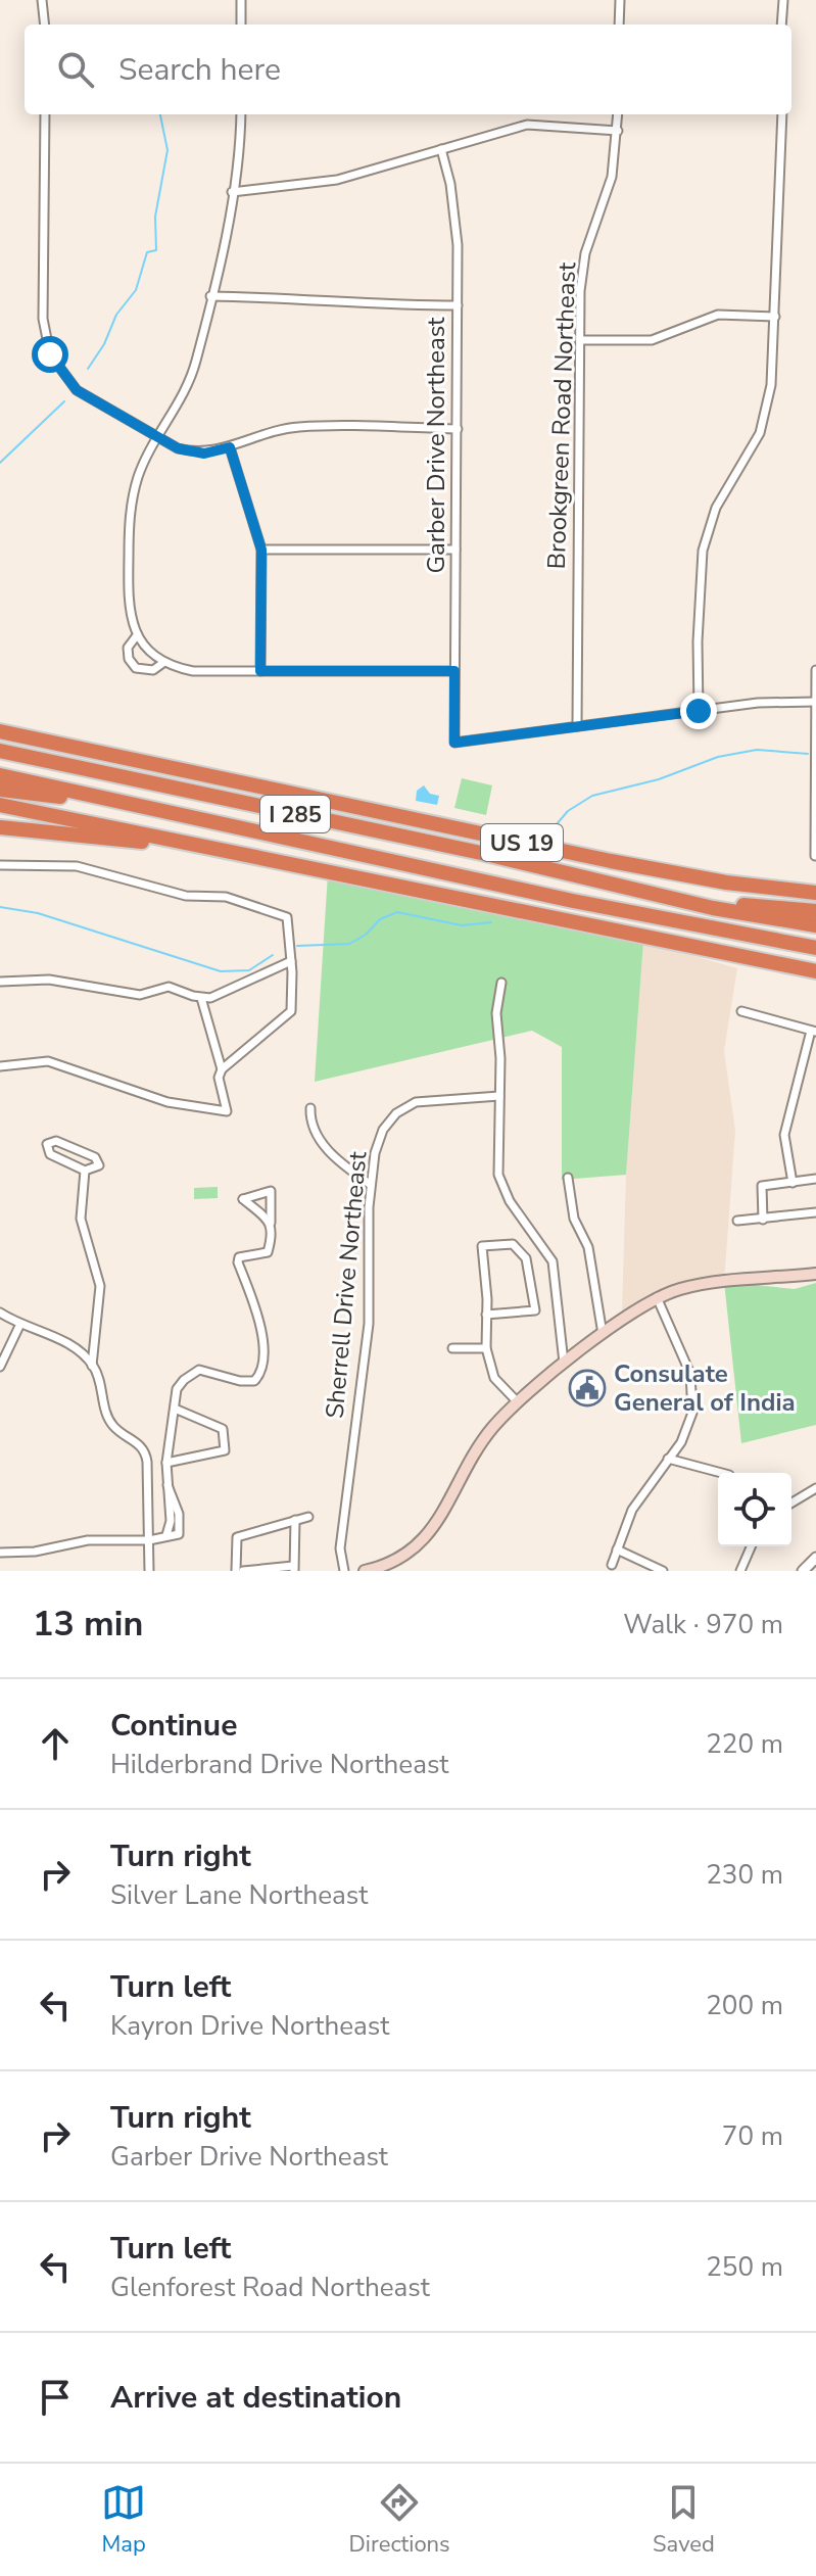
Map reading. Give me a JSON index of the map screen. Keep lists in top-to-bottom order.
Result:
{
  "streets": {
    "highway": ["I 285", "US 19"],
    "street": ["Brookgreen Road Northeast", "Garber Drive Northeast", "Sherrell Drive Northeast"]
  },
  "crossings": [
    ["Brookgreen Road Northeast", "Garber Drive Northeast"]
  ],
  "places": {
    "public building": ["Consulate General of India"]
  },
  "page": {
    "search": "Search here",
    "heading": ["13 min", "Walk · 970 m"],
    "list": [
      ["Continue", "Hilderbrand Drive Northeast", "220 m"],
      ["Turn right", "Silver Lane Northeast", "230 m"],
      ["Turn left", "Kayron Drive Northeast", "200 m"],
      ["Turn right", "Garber Drive Northeast", "70 m"],
      ["Turn left", "Glenforest Road Northeast", "250 m"],
      "Arrive at destination"
    ],
    "nav": ["Map", "Directions", "Saved"]
  }
}
